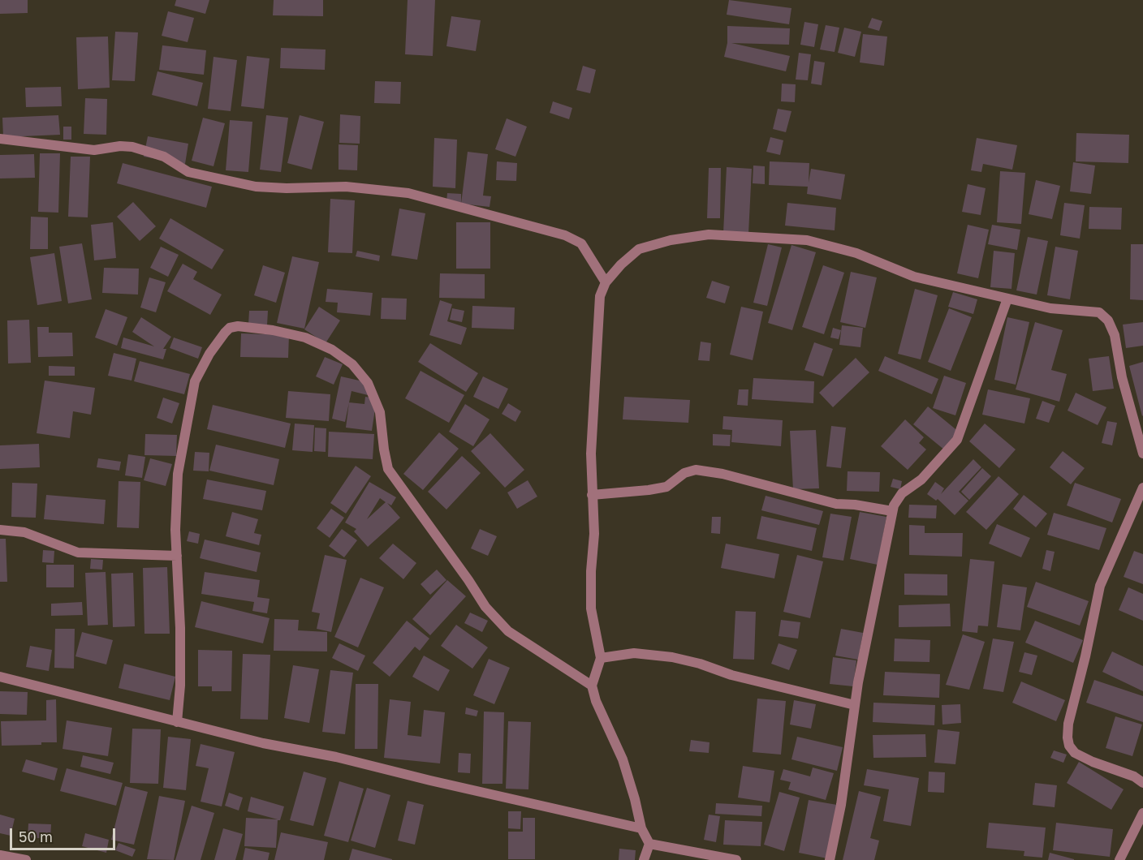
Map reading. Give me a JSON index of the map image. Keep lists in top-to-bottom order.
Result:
{
  "scale_bar": "50 m"
}
